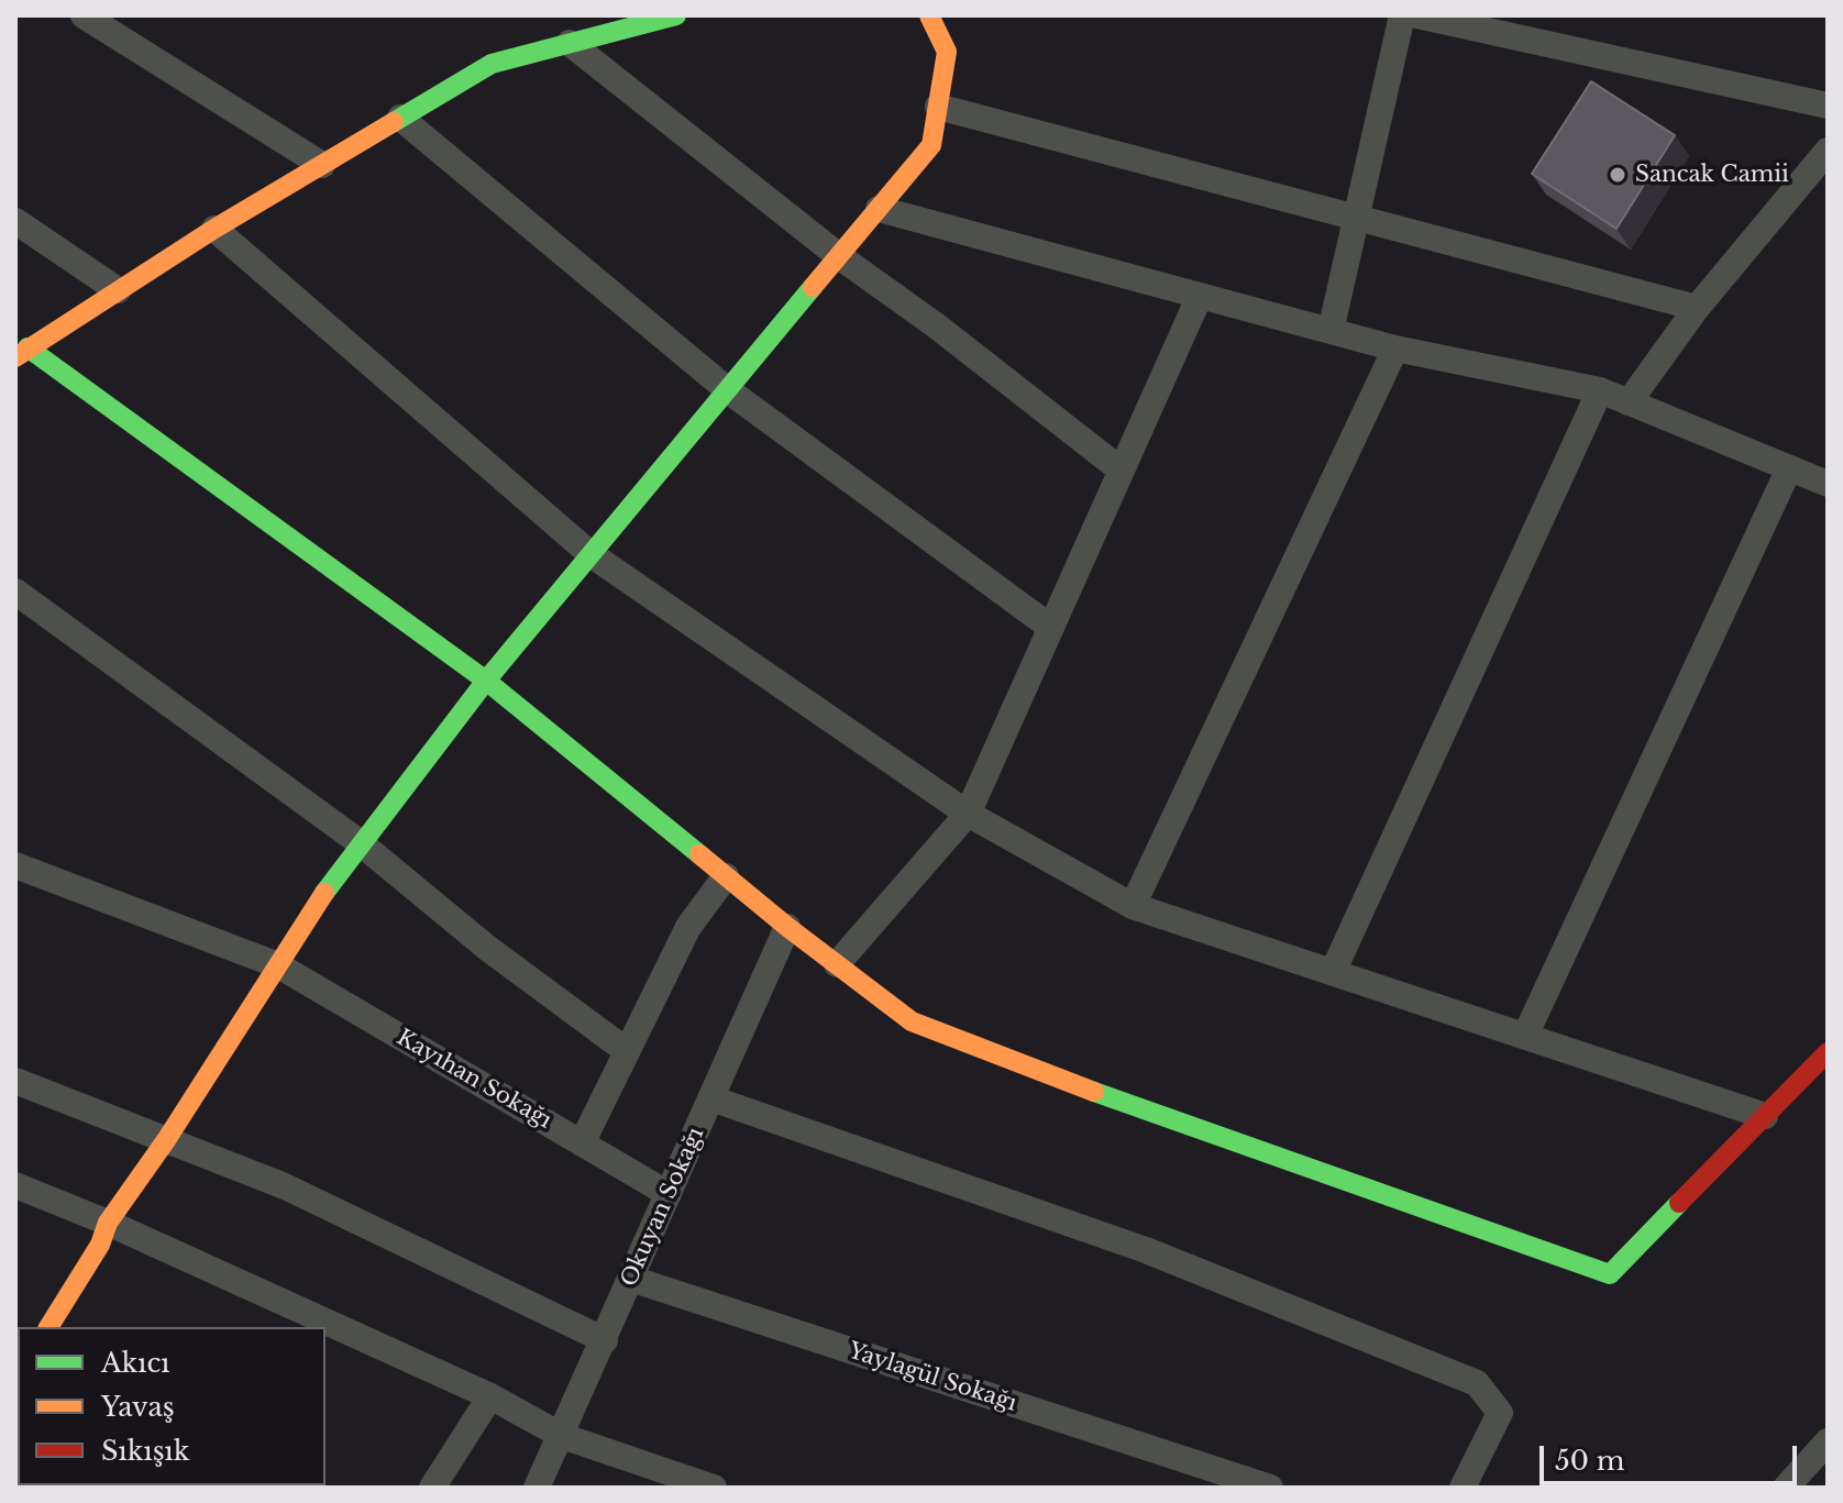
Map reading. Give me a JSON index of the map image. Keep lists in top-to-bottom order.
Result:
{
  "streets": {
    "street": ["Kayıhan Sokağı", "Okuyan Sokağı", "Yaylagül Sokağı"]
  },
  "crossings": [
    ["Kayıhan Sokağı", "Okuyan Sokağı"],
    ["Okuyan Sokağı", "Yaylagül Sokağı"]
  ],
  "places": ["Sancak Camii"],
  "legend": ["Akıcı", "Yavaş", "Sıkışık"],
  "scale_bar": "50 m"
}
